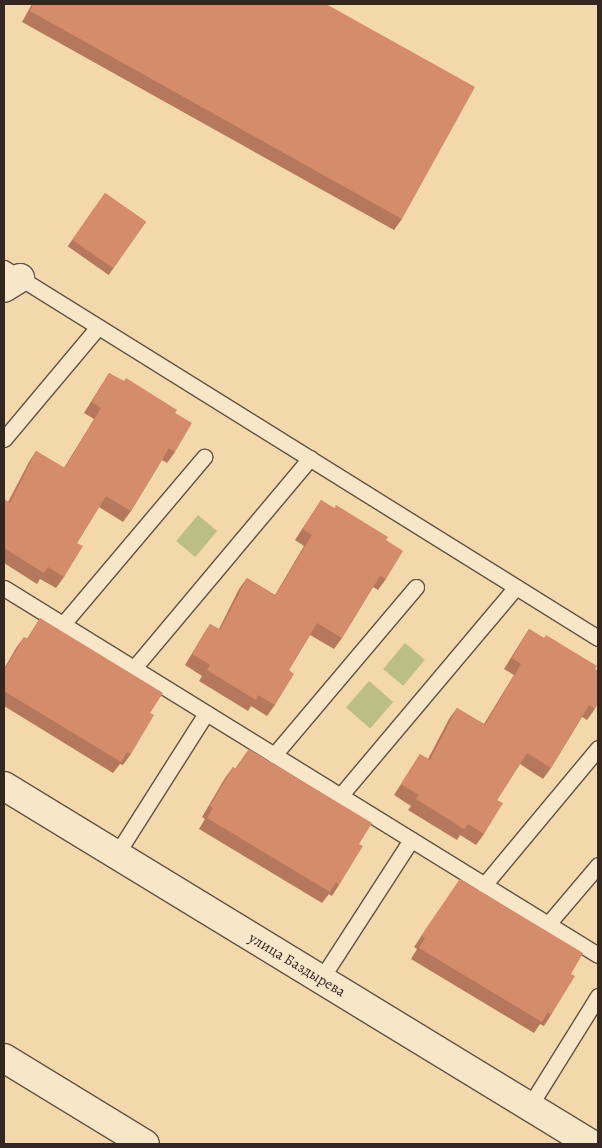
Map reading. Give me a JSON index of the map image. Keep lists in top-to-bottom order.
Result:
{
  "streets": {
    "street": ["улица Баздырева"]
  }
}
